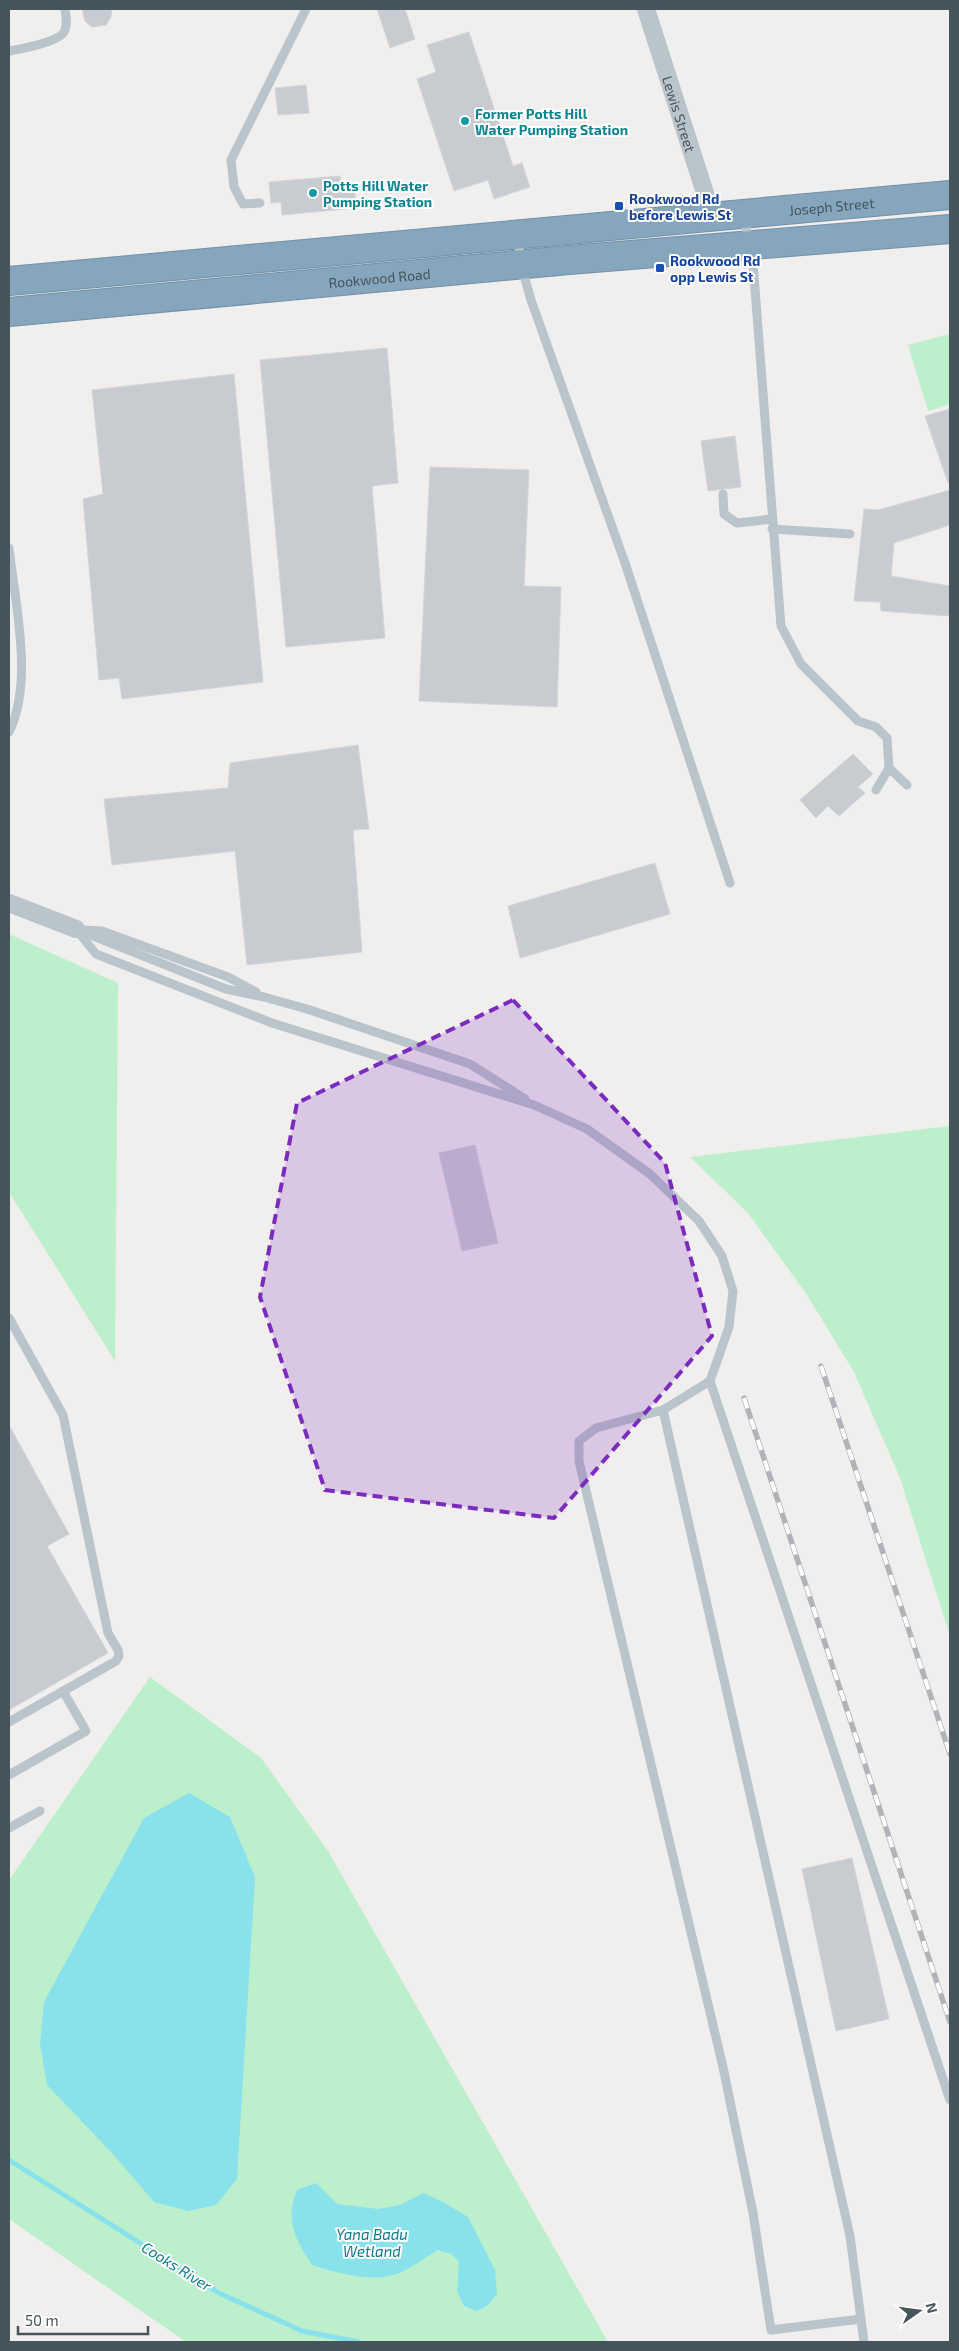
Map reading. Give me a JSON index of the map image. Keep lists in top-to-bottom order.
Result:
{
  "streets": {
    "highway": ["Joseph Street", "Rookwood Road"],
    "street": ["Lewis Street"]
  },
  "crossings": [
    ["Lewis Street", "Joseph Street"]
  ],
  "water": ["Yana Badu Wetland", "Cooks River"],
  "places": {
    "other": ["Former Potts Hill Water Pumping Station", "Potts Hill Water Pumping Station"],
    "transit": ["Rookwood Rd before Lewis St", "Rookwood Rd opp Lewis St"]
  },
  "scale_bar": "50 m",
  "north": "right"
}
